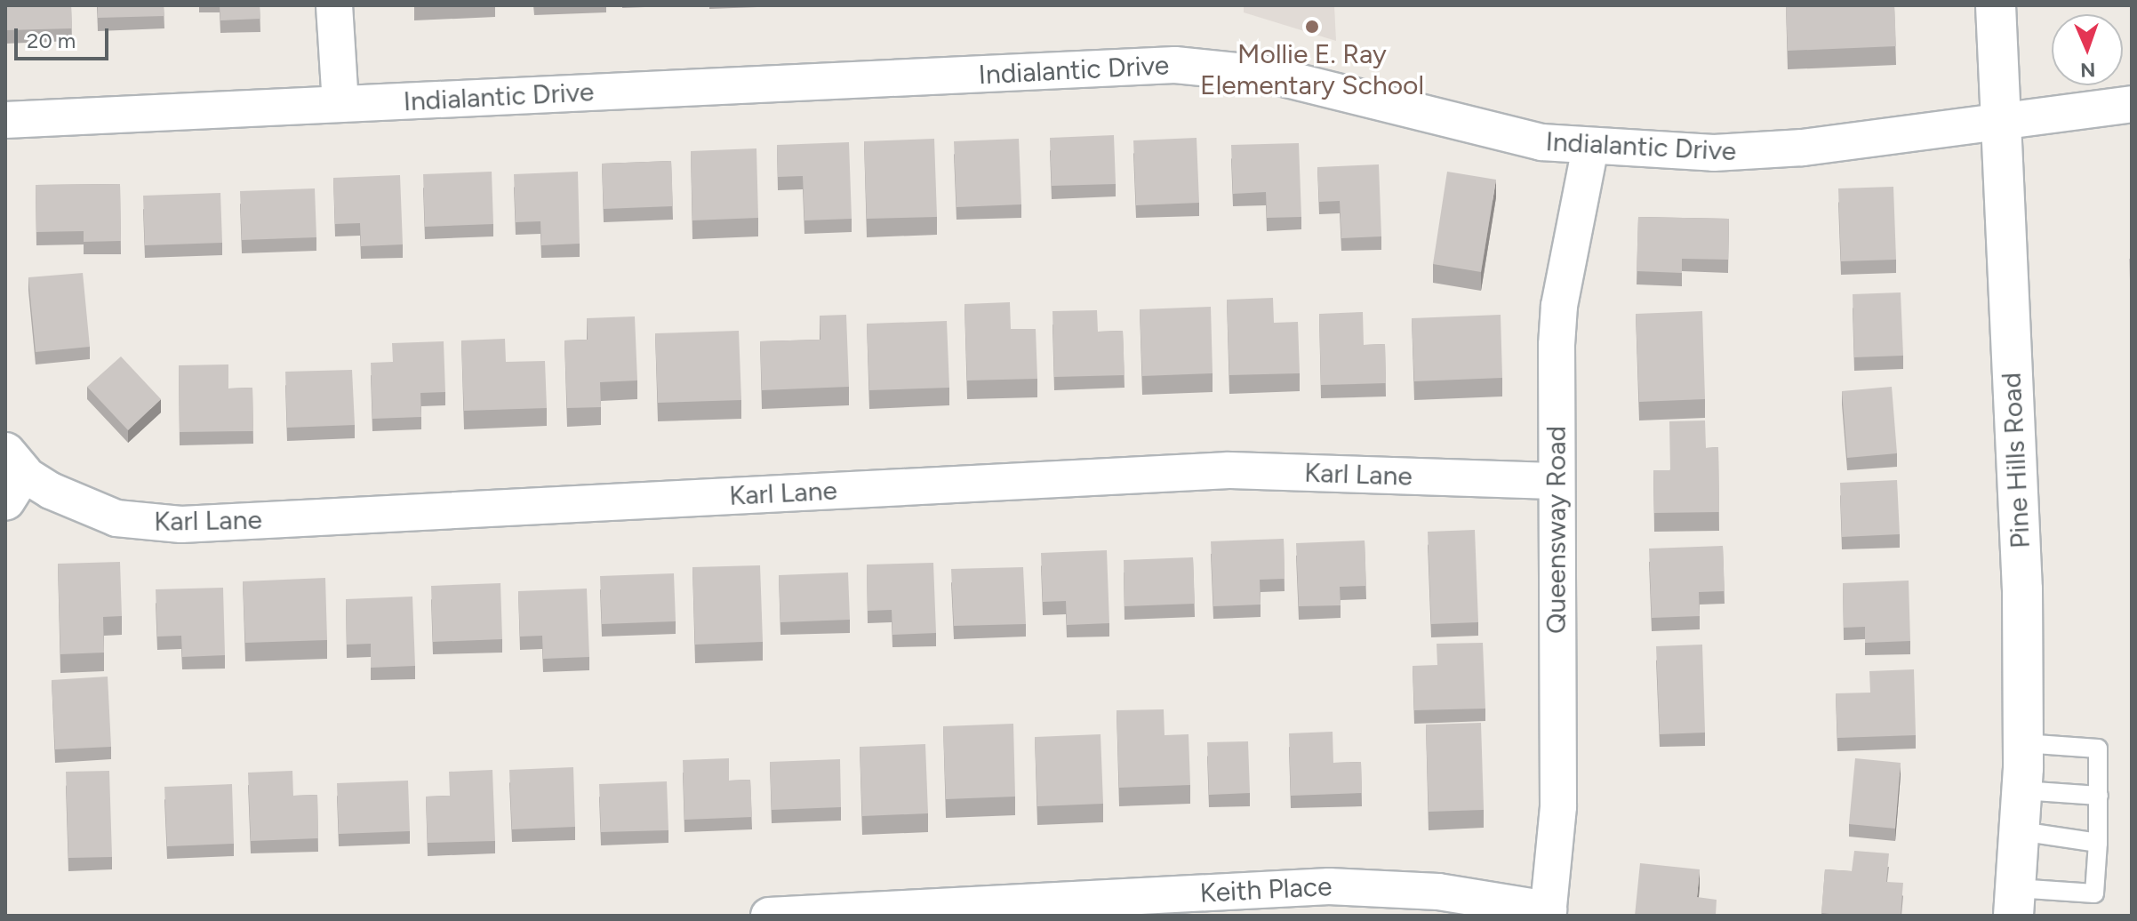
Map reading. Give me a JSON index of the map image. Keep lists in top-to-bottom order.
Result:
{
  "streets": {
    "main road": ["Pine Hills Road"],
    "street": [
      "Indialantic Drive",
      "Karl Lane",
      "Queensway Road",
      "Keith Place"
    ]
  },
  "crossings": [
    ["Indialantic Drive", "Pine Hills Road"],
    ["Indialantic Drive", "Queensway Road"],
    ["Karl Lane", "Queensway Road"],
    ["Queensway Road", "Keith Place"]
  ],
  "places": ["Mollie E. Ray Elementary School"],
  "scale_bar": "20 m",
  "north": "bottom"
}
